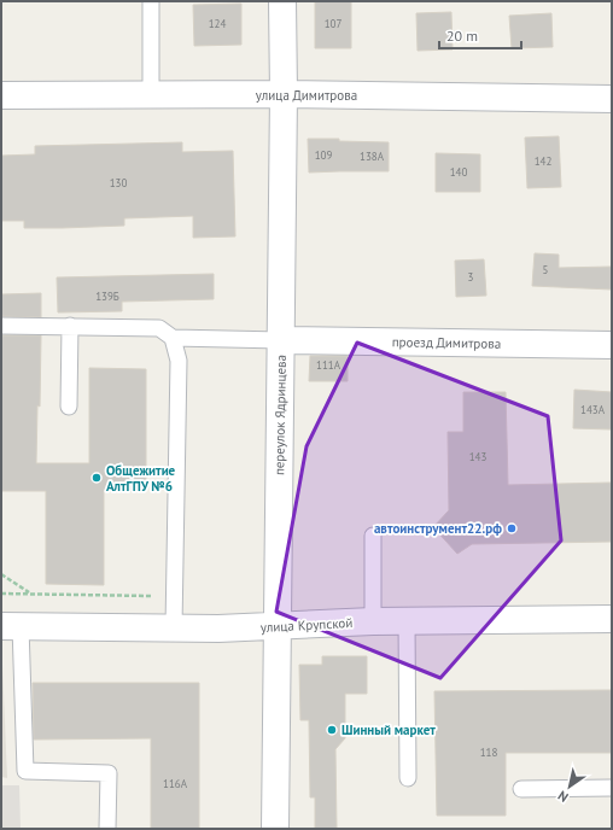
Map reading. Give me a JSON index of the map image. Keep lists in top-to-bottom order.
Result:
{
  "streets": {
    "street": [
      "улица Димитрова",
      "проезд Димитрова",
      "переулок Ядринцева",
      "улица Крупской"
    ]
  },
  "crossings": [
    ["улица Димитрова", "переулок Ядринцева"],
    ["проезд Димитрова", "переулок Ядринцева"],
    ["переулок Ядринцева", "улица Крупской"]
  ],
  "places": ["Общежитие АлтГПУ №6", "автоинструмент22.рф", "Шинный маркет"],
  "house_numbers": [
    "124",
    "107",
    "109",
    "138А",
    "142",
    "140",
    "130",
    "5",
    "3",
    "139Б",
    "111А",
    "143А",
    "143",
    "118",
    "116А"
  ],
  "scale_bar": "20 m",
  "north": "bottom left"
}
